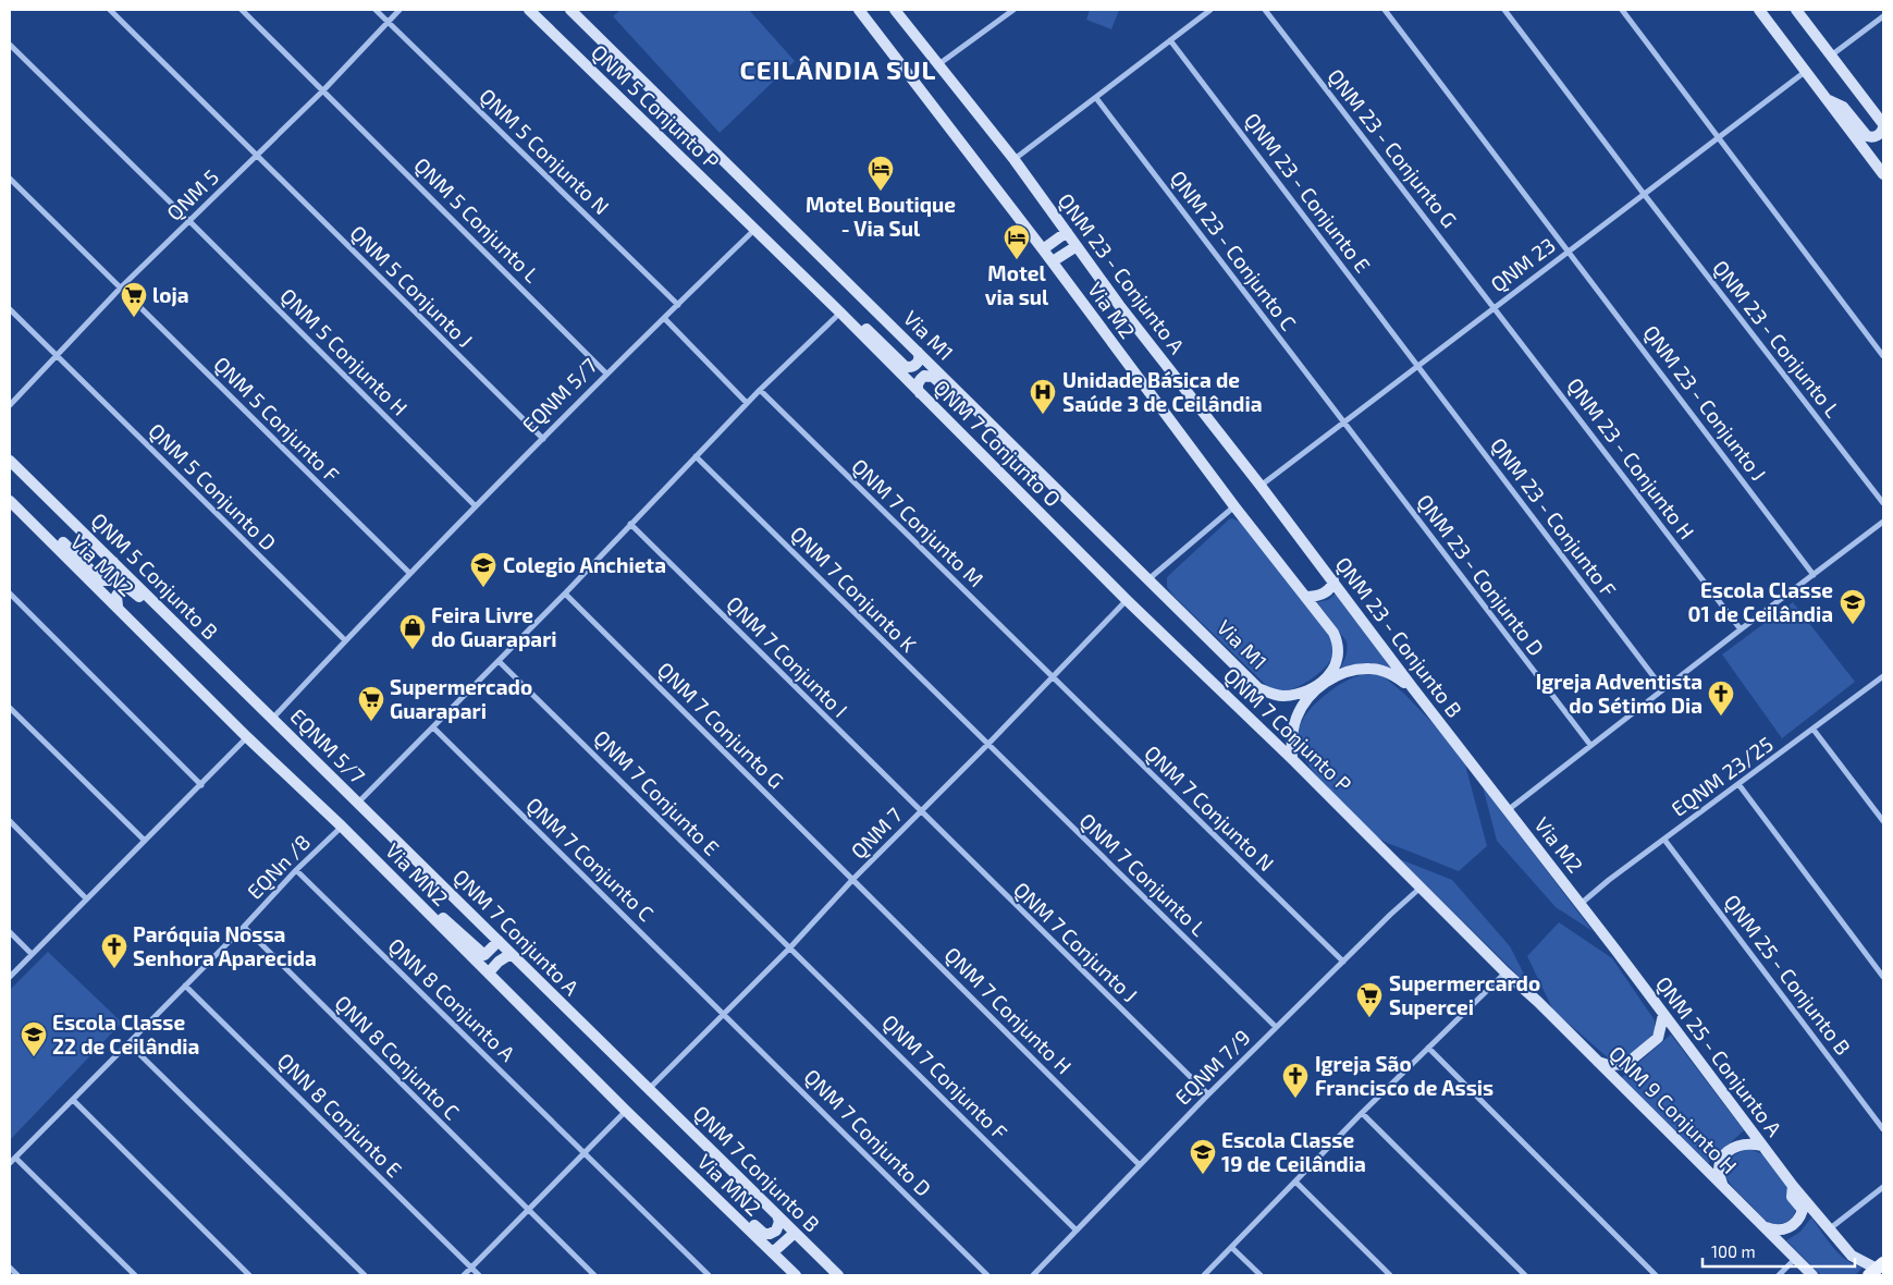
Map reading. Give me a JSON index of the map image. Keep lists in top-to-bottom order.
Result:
{
  "streets": {
    "main road": [
      "QNM 5 Conjunto P",
      "QNM 23 - Conjunto A",
      "Via M2",
      "Via M1",
      "EQNM 5/7",
      "QNM 7 Conjunto O",
      "Via MN2",
      "QNM 5 Conjunto B",
      "QNM 23 - Conjunto B",
      "QNM 7 Conjunto P",
      "QNM 7 Conjunto A",
      "QNM 25 - Conjunto A",
      "QNM 9 Conjunto H",
      "QNM 7 Conjunto B"
    ],
    "street": [
      "QNM 23 - Conjunto G",
      "QNM 5 Conjunto N",
      "QNM 23 - Conjunto E",
      "QNM 5",
      "QNM 5 Conjunto L",
      "QNM 23 - Conjunto C",
      "QNM 23",
      "QNM 5 Conjunto J",
      "QNM 23 - Conjunto L",
      "QNM 5 Conjunto H",
      "QNM 23 - Conjunto J",
      "QNM 5 Conjunto F",
      "QNM 23 - Conjunto H",
      "QNM 5 Conjunto D",
      "QNM 23 - Conjunto F",
      "QNM 7 Conjunto M",
      "QNM 23 - Conjunto D",
      "QNM 7 Conjunto K",
      "QNM 7 Conjunto I",
      "QNM 7 Conjunto G",
      "EQNM 23/25",
      "QNM 7 Conjunto E",
      "QNM 7 Conjunto N",
      "QNM 7",
      "QNM 7 Conjunto C",
      "EQNn /8",
      "QNM 7 Conjunto L",
      "QNM 7 Conjunto J",
      "QNM 25 - Conjunto B",
      "QNN 8 Conjunto A",
      "QNM 7 Conjunto H",
      "QNN 8 Conjunto C",
      "EQNM 7/9",
      "QNM 7 Conjunto F",
      "QNN 8 Conjunto E",
      "QNM 7 Conjunto D"
    ]
  },
  "crossings": [
    ["QNM 5 Conjunto P", "EQNM 5/7"],
    ["QNM 23 - Conjunto G", "QNM 23"],
    ["QNM 23 - Conjunto G", "QNM 23 - Conjunto H"],
    ["QNM 5 Conjunto N", "QNM 5"],
    ["QNM 5 Conjunto N", "EQNM 5/7"],
    ["QNM 23 - Conjunto E", "QNM 23"],
    ["QNM 23 - Conjunto E", "QNM 23 - Conjunto F"],
    ["QNM 5", "QNM 5 Conjunto L"],
    ["QNM 5", "QNM 5 Conjunto J"],
    ["QNM 5", "QNM 5 Conjunto H"],
    ["QNM 5", "QNM 5 Conjunto F"],
    ["QNM 5", "QNM 5 Conjunto D"],
    ["QNM 5 Conjunto L", "EQNM 5/7"],
    ["QNM 23 - Conjunto C", "QNM 23"],
    ["QNM 23 - Conjunto C", "QNM 23 - Conjunto D"],
    ["QNM 23", "QNM 23 - Conjunto A"],
    ["QNM 23", "QNM 23 - Conjunto L"],
    ["QNM 23", "QNM 23 - Conjunto J"],
    ["QNM 23", "QNM 23 - Conjunto H"],
    ["QNM 23", "QNM 23 - Conjunto F"],
    ["QNM 23", "QNM 23 - Conjunto D"],
    ["QNM 23", "QNM 23 - Conjunto B"],
    ["QNM 23 - Conjunto A", "QNM 23 - Conjunto B"],
    ["QNM 5 Conjunto J", "EQNM 5/7"],
    ["Via M2", "Via M1"],
    ["Via M2", "QNM 23 - Conjunto B"],
    ["Via M2", "EQNM 23/25"],
    ["Via M2", "QNM 25 - Conjunto A"],
    ["QNM 5 Conjunto H", "EQNM 5/7"],
    ["EQNM 5/7", "QNM 5 Conjunto F"],
    ["EQNM 5/7", "QNM 7 Conjunto O"],
    ["EQNM 5/7", "QNM 5 Conjunto D"],
    ["EQNM 5/7", "QNM 7 Conjunto M"],
    ["EQNM 5/7", "QNM 5 Conjunto B"],
    ["EQNM 5/7", "QNM 7 Conjunto K"],
    ["EQNM 5/7", "QNM 7 Conjunto I"],
    ["EQNM 5/7", "QNM 7 Conjunto G"],
    ["EQNM 5/7", "QNM 7 Conjunto E"],
    ["EQNM 5/7", "QNM 7 Conjunto C"],
    ["EQNM 5/7", "QNM 7 Conjunto A"],
    ["QNM 7 Conjunto O", "QNM 7 Conjunto P"],
    ["QNM 7 Conjunto O", "QNM 7"],
    ["QNM 7 Conjunto M", "QNM 7 Conjunto N"],
    ["QNM 7 Conjunto M", "QNM 7"],
    ["Via MN2", "EQNn /8"],
    ["QNM 7 Conjunto K", "QNM 7"],
    ["QNM 7 Conjunto K", "QNM 7 Conjunto L"],
    ["QNM 7 Conjunto I", "QNM 7"],
    ["QNM 7 Conjunto I", "QNM 7 Conjunto J"],
    ["QNM 7 Conjunto G", "QNM 7"],
    ["QNM 7 Conjunto G", "QNM 7 Conjunto H"],
    ["QNM 7 Conjunto P", "QNM 7"],
    ["QNM 7 Conjunto P", "EQNM 7/9"],
    ["EQNM 23/25", "QNM 25 - Conjunto B"],
    ["EQNM 23/25", "QNM 25 - Conjunto A"],
    ["QNM 7 Conjunto E", "QNM 7"],
    ["QNM 7 Conjunto E", "QNM 7 Conjunto F"],
    ["QNM 7 Conjunto N", "QNM 7"],
    ["QNM 7 Conjunto N", "EQNM 7/9"],
    ["QNM 7", "QNM 7 Conjunto C"],
    ["QNM 7", "QNM 7 Conjunto L"],
    ["QNM 7", "QNM 7 Conjunto A"],
    ["QNM 7", "QNM 7 Conjunto J"],
    ["QNM 7", "QNM 7 Conjunto H"],
    ["QNM 7", "QNM 7 Conjunto F"],
    ["QNM 7", "QNM 7 Conjunto D"],
    ["QNM 7", "QNM 7 Conjunto B"],
    ["QNM 7 Conjunto C", "QNM 7 Conjunto D"],
    ["EQNn /8", "QNN 8 Conjunto A"],
    ["EQNn /8", "QNN 8 Conjunto C"],
    ["EQNn /8", "QNN 8 Conjunto E"],
    ["QNM 7 Conjunto L", "EQNM 7/9"],
    ["QNM 7 Conjunto A", "QNM 7 Conjunto B"],
    ["QNM 7 Conjunto J", "EQNM 7/9"],
    ["QNM 7 Conjunto H", "EQNM 7/9"],
    ["EQNM 7/9", "QNM 7 Conjunto F"]
  ],
  "districts": ["CEILÂNDIA SUL"],
  "places": {
    "hotel": ["Motel Boutique - Via Sul", "Motel via sul"],
    "supermarket": ["loja", "Supermercado Guarapari", "Supermercardo Supercei"],
    "hospital": ["Unidade Básica de Saúde 3 de Ceilândia"],
    "school or university": [
      "Colegio Anchieta",
      "Escola Classe 01 de Ceilândia",
      "Escola Classe 22 de Ceilândia",
      "Escola Classe 19 de Ceilândia"
    ],
    "shop": ["Feira Livre do Guarapari"],
    "church": ["Igreja Adventista do Sétimo Dia", "Paróquia Nossa Senhora Aparecida", "Igreja São Francisco de Assis"]
  },
  "scale_bar": "100 m"
}
